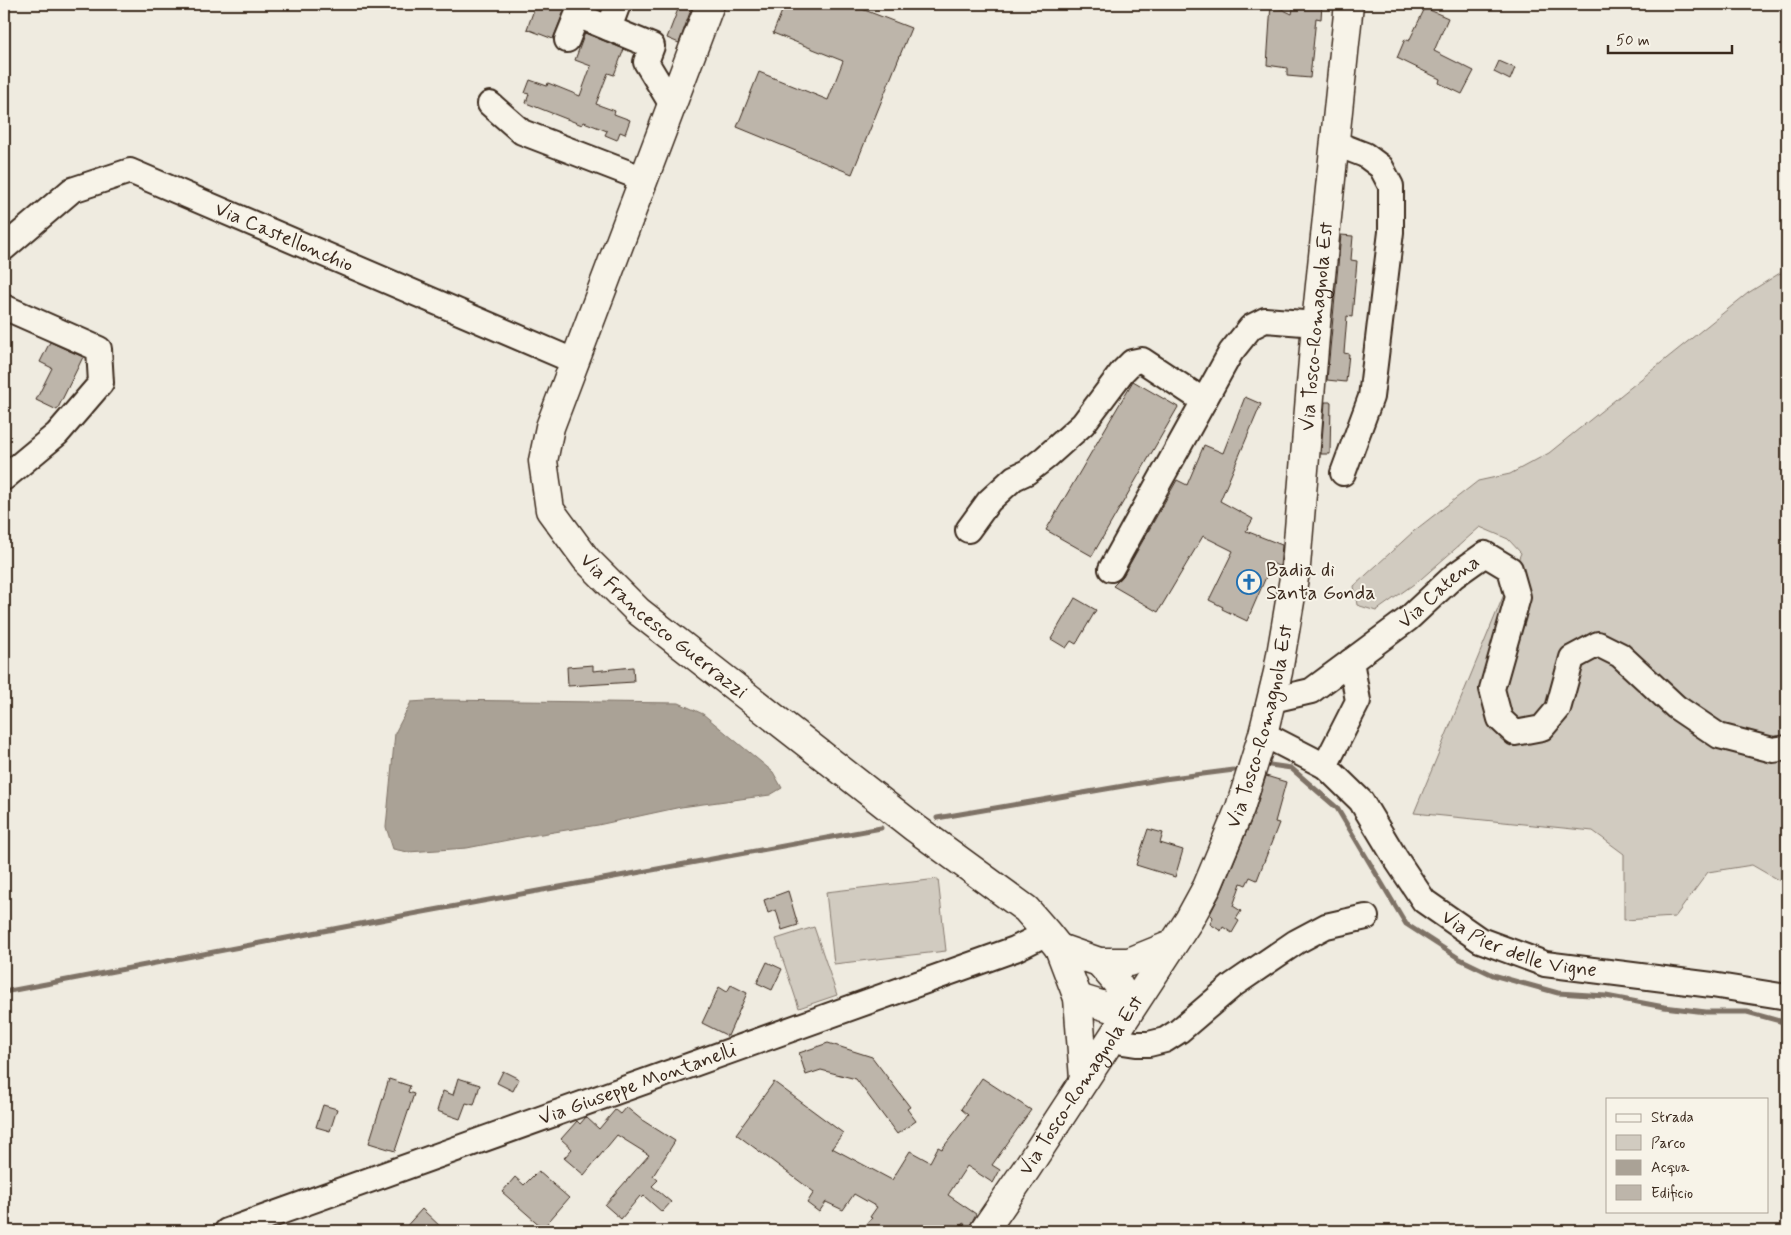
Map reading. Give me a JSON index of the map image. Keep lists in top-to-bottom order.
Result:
{
  "streets": {
    "main road": ["Via Tosco-Romagnola Est", "Via Francesco Guerrazzi"],
    "street": [
      "Via Castellonchio",
      "Via Catena",
      "Via Pier delle Vigne",
      "Via Giuseppe Montanelli"
    ]
  },
  "crossings": [
    ["Via Castellonchio", "Via Francesco Guerrazzi"],
    ["Via Tosco-Romagnola Est", "Via Catena"],
    ["Via Tosco-Romagnola Est", "Via Francesco Guerrazzi"],
    ["Via Tosco-Romagnola Est", "Via Pier delle Vigne"],
    ["Via Francesco Guerrazzi", "Via Giuseppe Montanelli"]
  ],
  "places": {
    "church": ["Badia di Santa Gonda"]
  },
  "legend": [
    "Strada",
    "Parco",
    "Acqua",
    "Edificio"
  ],
  "scale_bar": "50 m"
}
